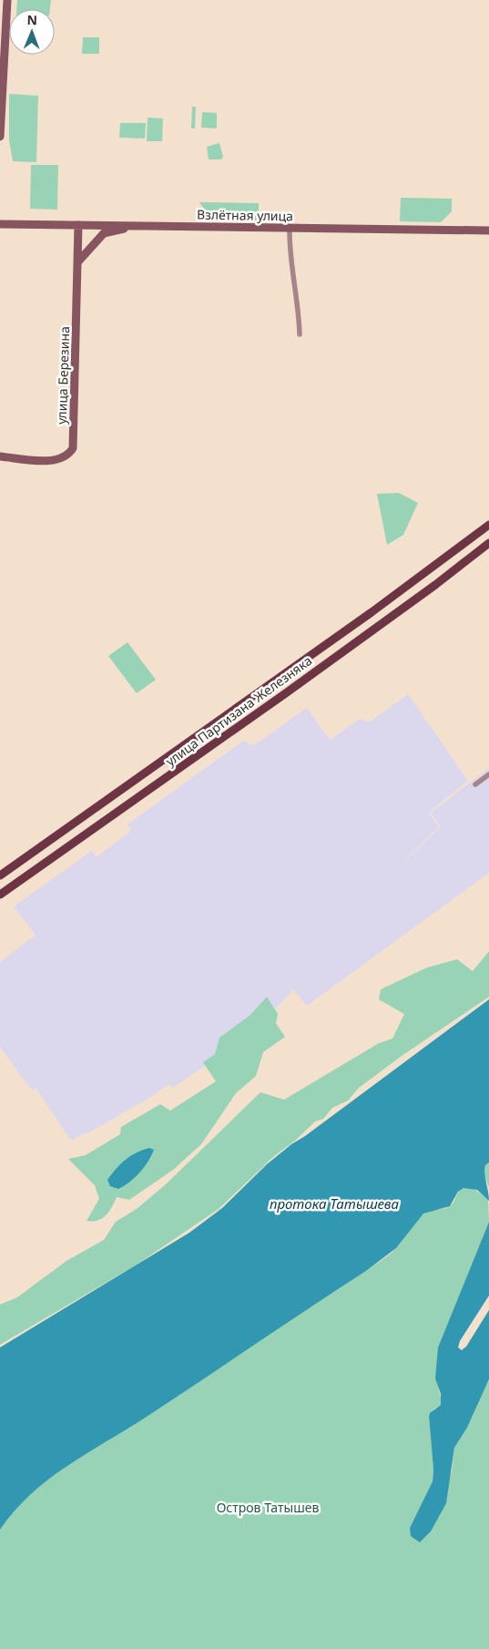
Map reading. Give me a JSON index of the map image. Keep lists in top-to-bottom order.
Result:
{
  "streets": {
    "main road": ["улица Партизана Железняка"],
    "street": ["Взлётная улица", "улица Березина"]
  },
  "crossings": [
    ["Взлётная улица", "улица Березина"]
  ],
  "water": ["протока Татышева"],
  "parks": ["Остров Татышев"],
  "north": "top"
}
